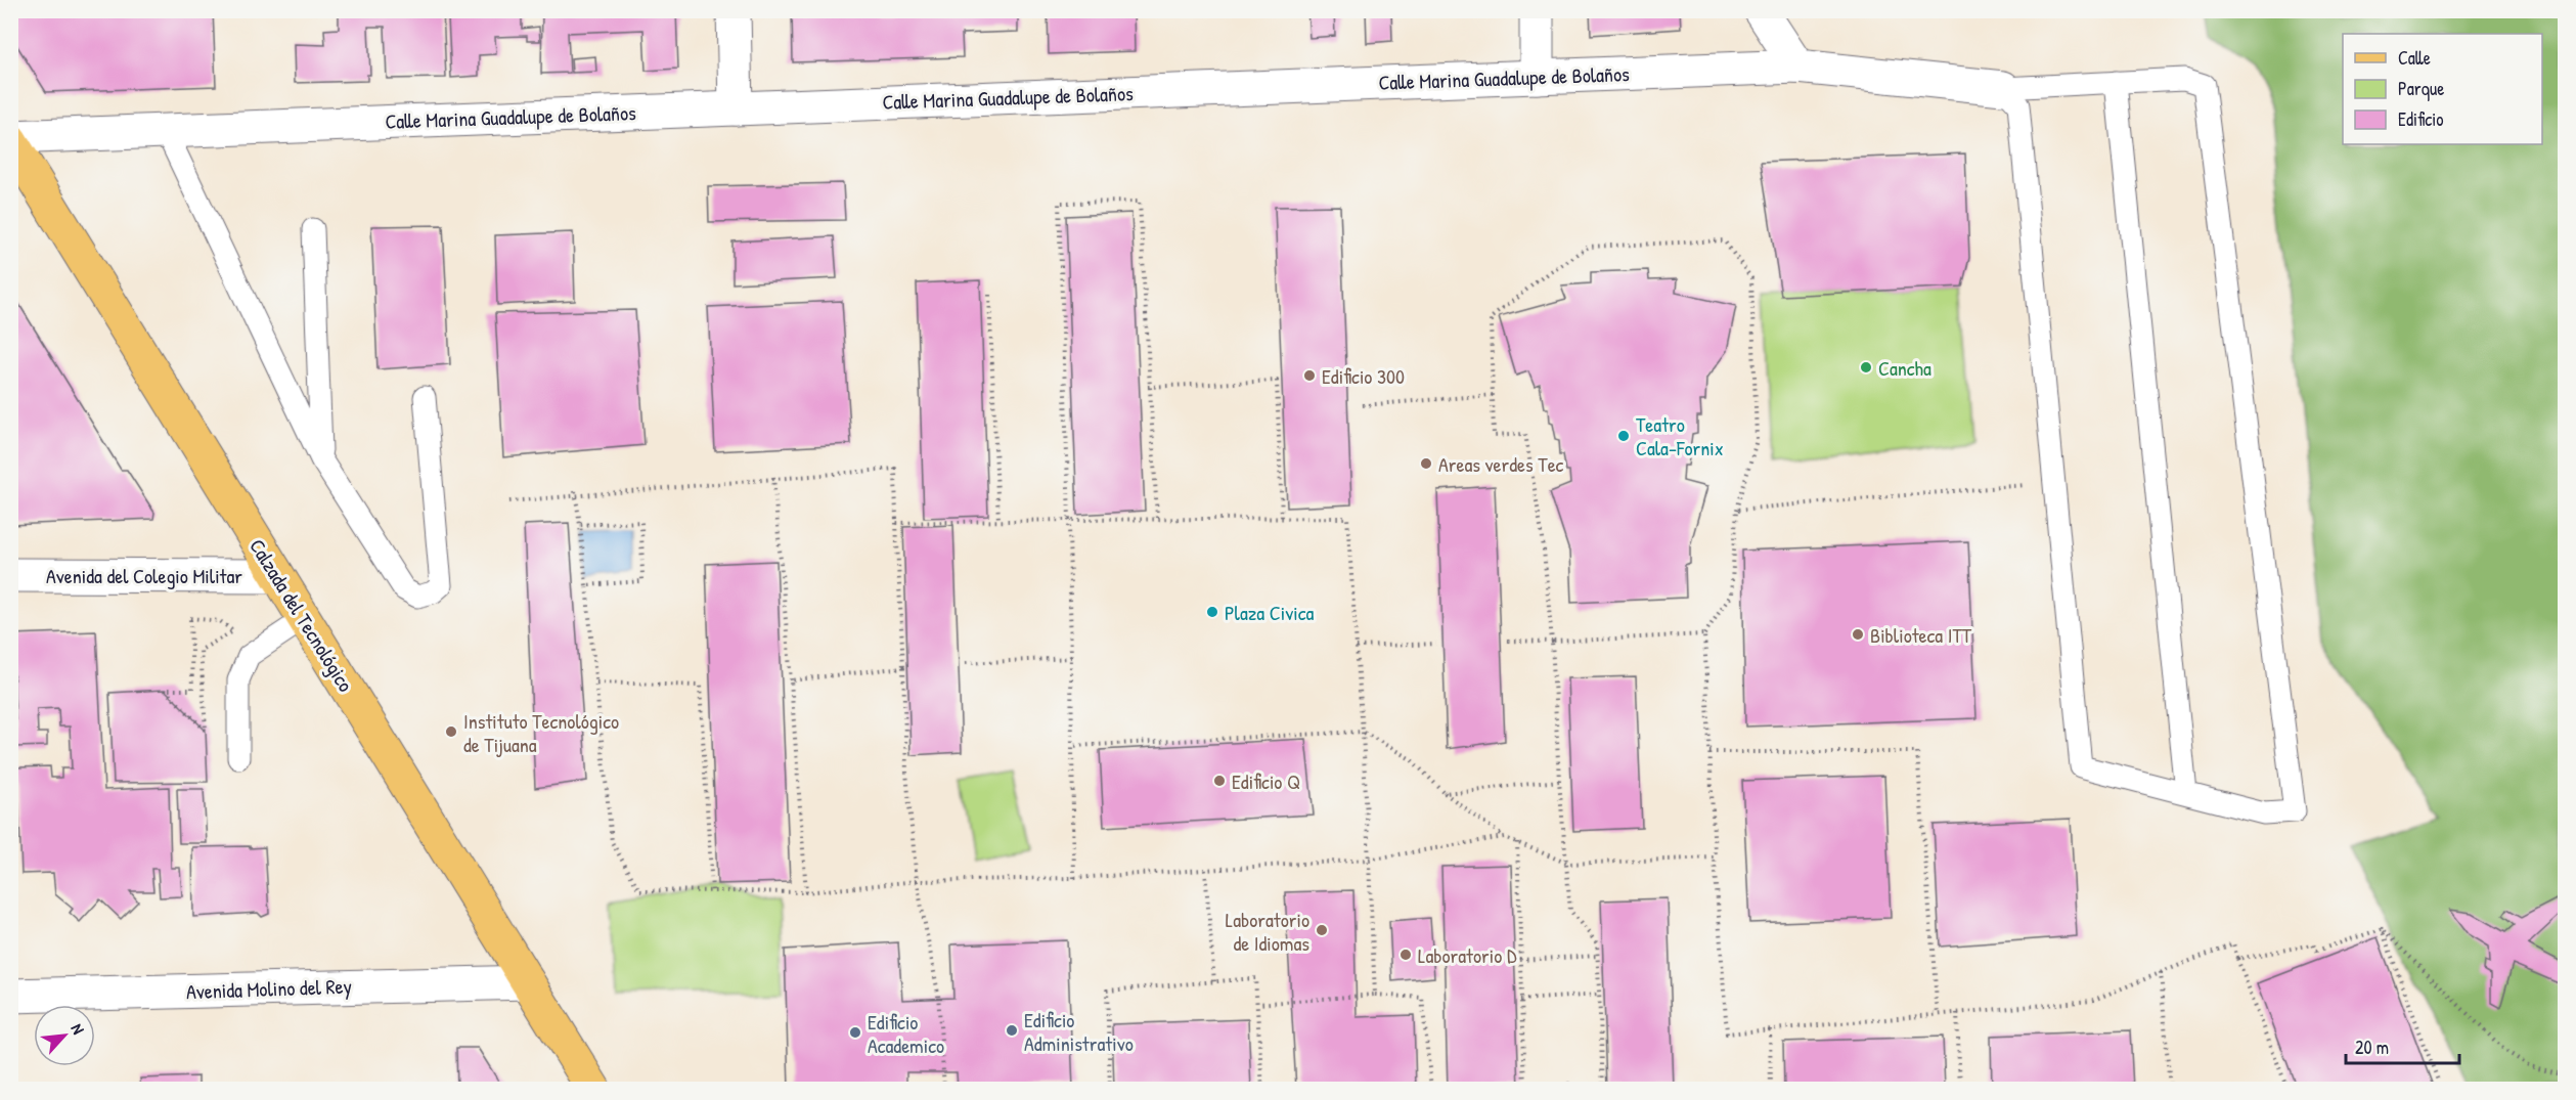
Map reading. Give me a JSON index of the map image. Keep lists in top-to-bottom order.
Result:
{
  "streets": {
    "main road": ["Calzada del Tecnológico"],
    "street": ["Calle Marina Guadalupe de Bolaños", "Avenida del Colegio Militar", "Avenida Molino del Rey"]
  },
  "crossings": [
    ["Calle Marina Guadalupe de Bolaños", "Calzada del Tecnológico"],
    ["Avenida del Colegio Militar", "Calzada del Tecnológico"],
    ["Calzada del Tecnológico", "Avenida Molino del Rey"]
  ],
  "places": [
    "Cancha",
    "Edificio 300",
    "Teatro Cala-Fornix",
    "Areas verdes Tec",
    "Plaza Civica",
    "Biblioteca ITT",
    "Instituto Tecnológico de Tijuana",
    "Edificio Q",
    "Laboratorio de Idiomas",
    "Laboratorio D",
    "Edificio Administrativo",
    "Edificio Academico"
  ],
  "legend": ["Calle", "Parque", "Edificio"],
  "scale_bar": "20 m",
  "north": "top right"
}
